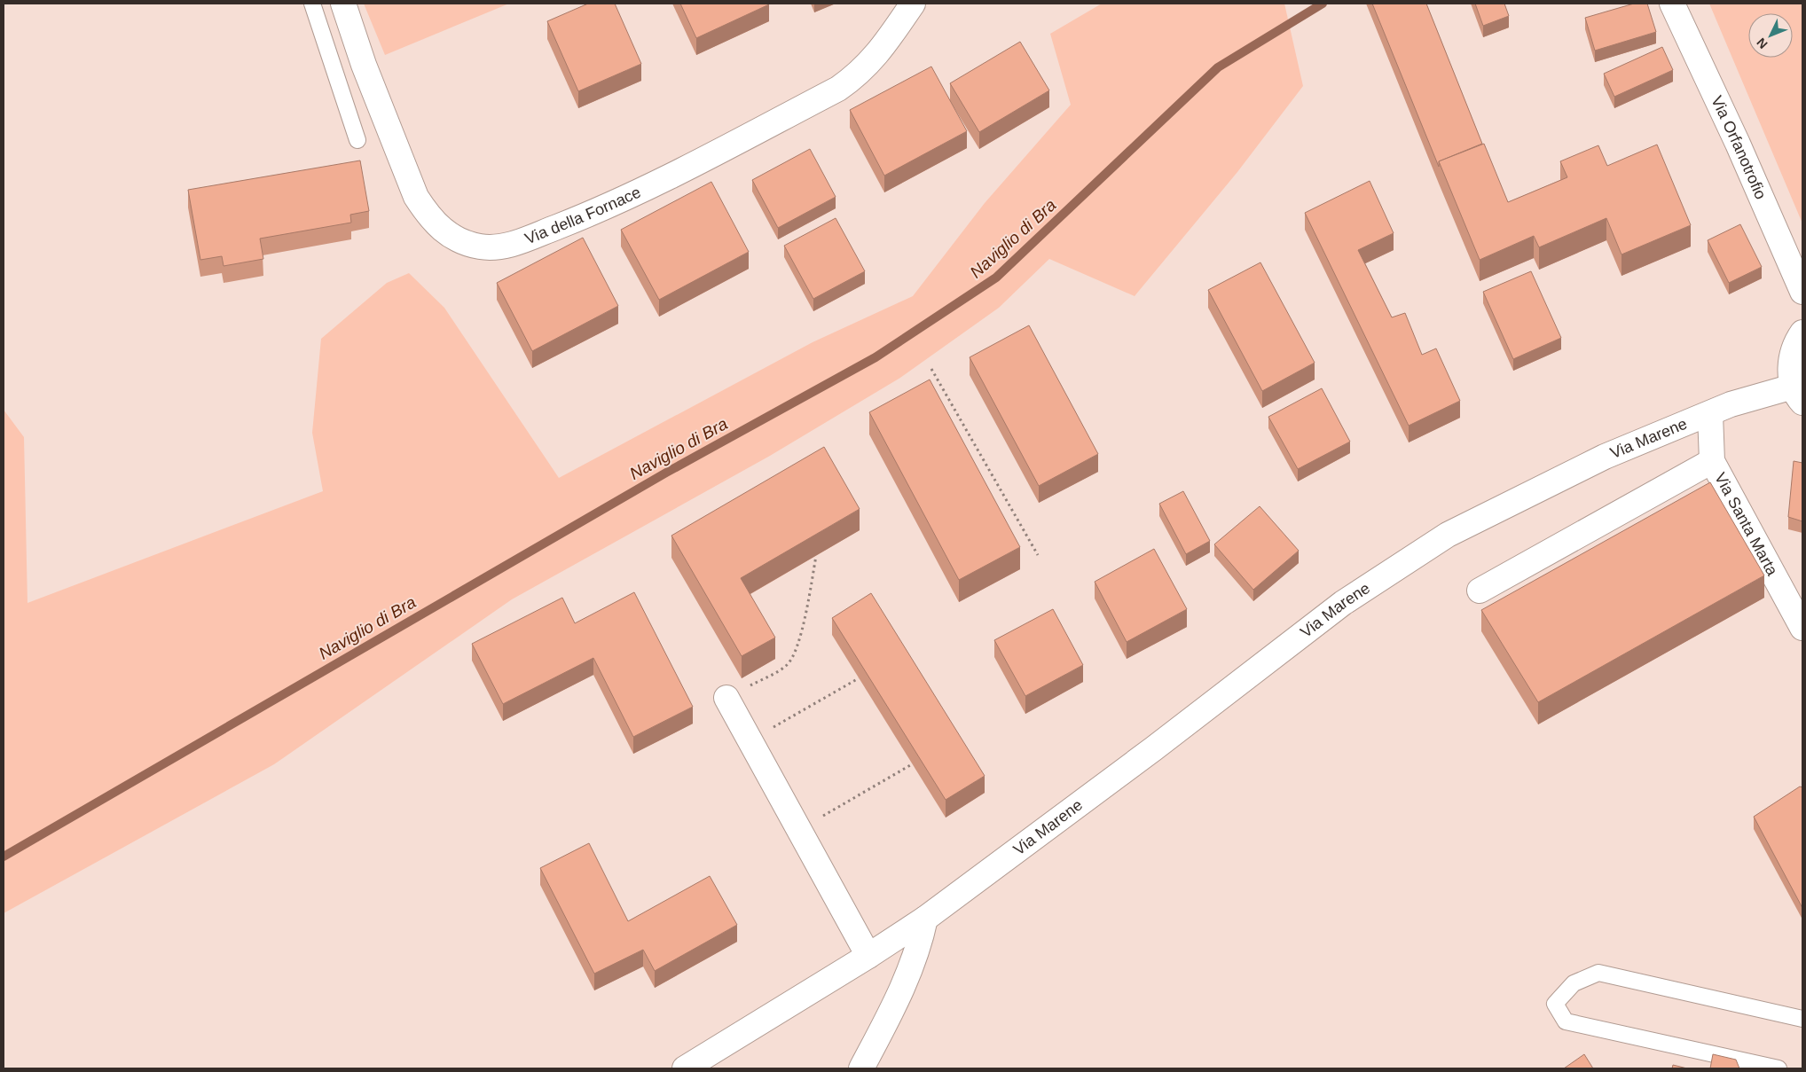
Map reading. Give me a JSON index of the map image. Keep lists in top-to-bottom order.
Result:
{
  "streets": {
    "street": [
      "Via Orfanotrofio",
      "Via della Fornace",
      "Via Marene",
      "Via Santa Marta"
    ]
  },
  "crossings": [
    ["Via Marene", "Via Santa Marta"]
  ],
  "water": ["Naviglio di Bra"],
  "north": "bottom left"
}
